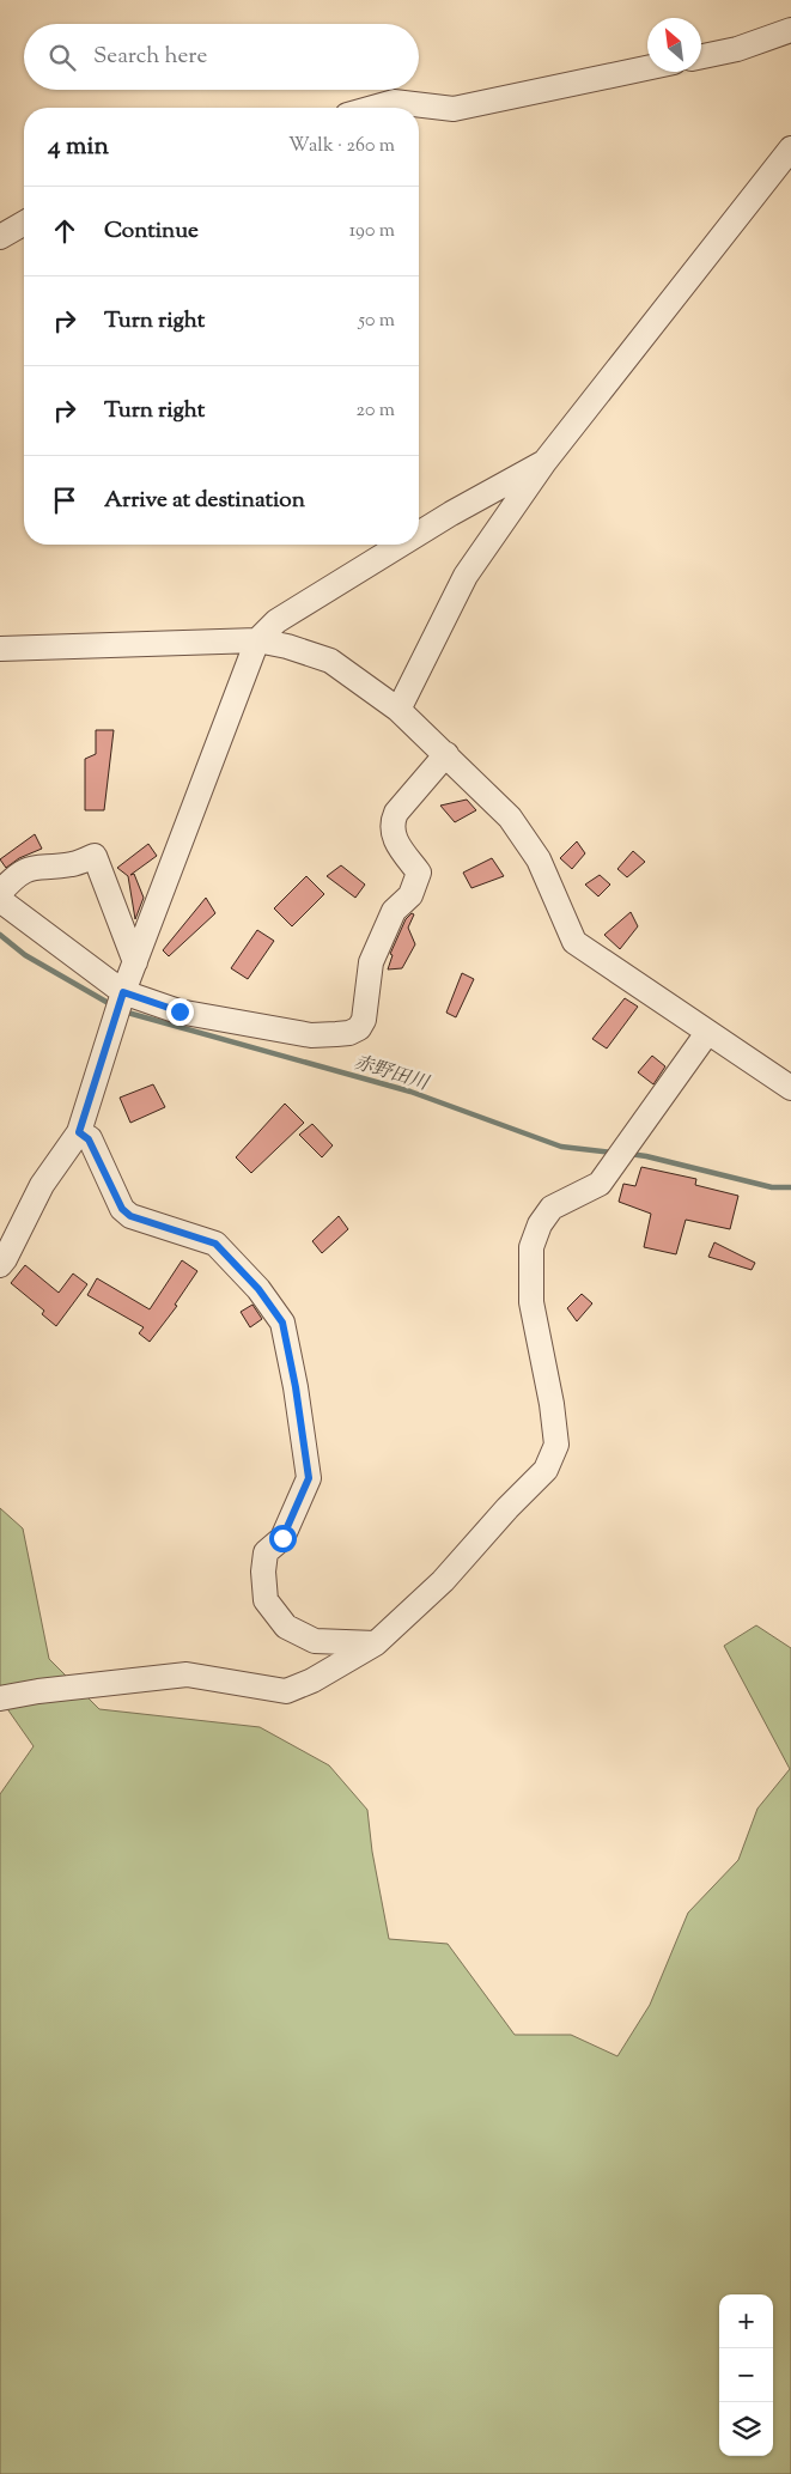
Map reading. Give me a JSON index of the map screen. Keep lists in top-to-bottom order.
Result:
{
  "water": ["赤野田川"],
  "north": "top left",
  "page": {
    "search": "Search here",
    "heading": ["4 min", "Walk · 260 m"],
    "list": [
      ["Continue", "190 m"],
      ["Turn right", "50 m"],
      ["Turn right", "20 m"],
      "Arrive at destination"
    ],
    "map_buttons": ["+", "−"]
  }
}
